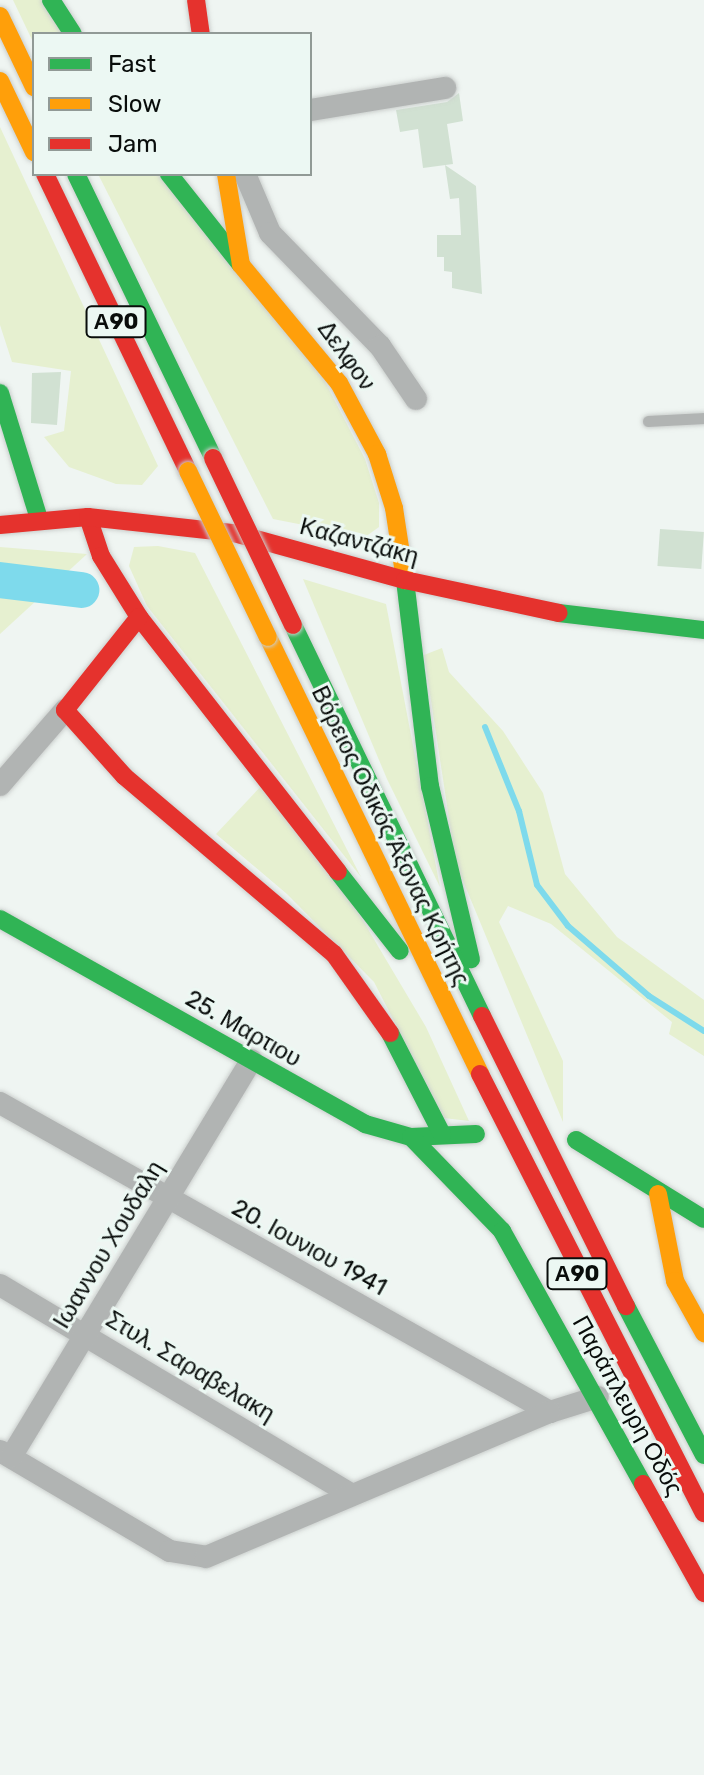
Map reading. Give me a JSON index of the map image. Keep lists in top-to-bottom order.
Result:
{
  "streets": {
    "main road": [
      "Α90",
      "Δελφον",
      "Καζαντζάκη",
      "Βόρειος Οδικός Άξονας Κρήτης",
      "25. Μαρτιου",
      "Παράπλευρη Οδός"
    ],
    "street": ["Ιωαννου Χουδαλη", "20. Ιουνιου 1941", "Στυλ. Σαραβελακη"]
  },
  "crossings": [
    ["Δελφον", "Καζαντζάκη"],
    ["Δελφον", "Βόρειος Οδικός Άξονας Κρήτης"],
    ["25. Μαρτιου", "Ιωαννου Χουδαλη"],
    ["25. Μαρτιου", "Παράπλευρη Οδός"],
    ["Ιωαννου Χουδαλη", "20. Ιουνιου 1941"],
    ["Ιωαννου Χουδαλη", "Στυλ. Σαραβελακη"]
  ],
  "legend": ["Fast", "Slow", "Jam"]
}
